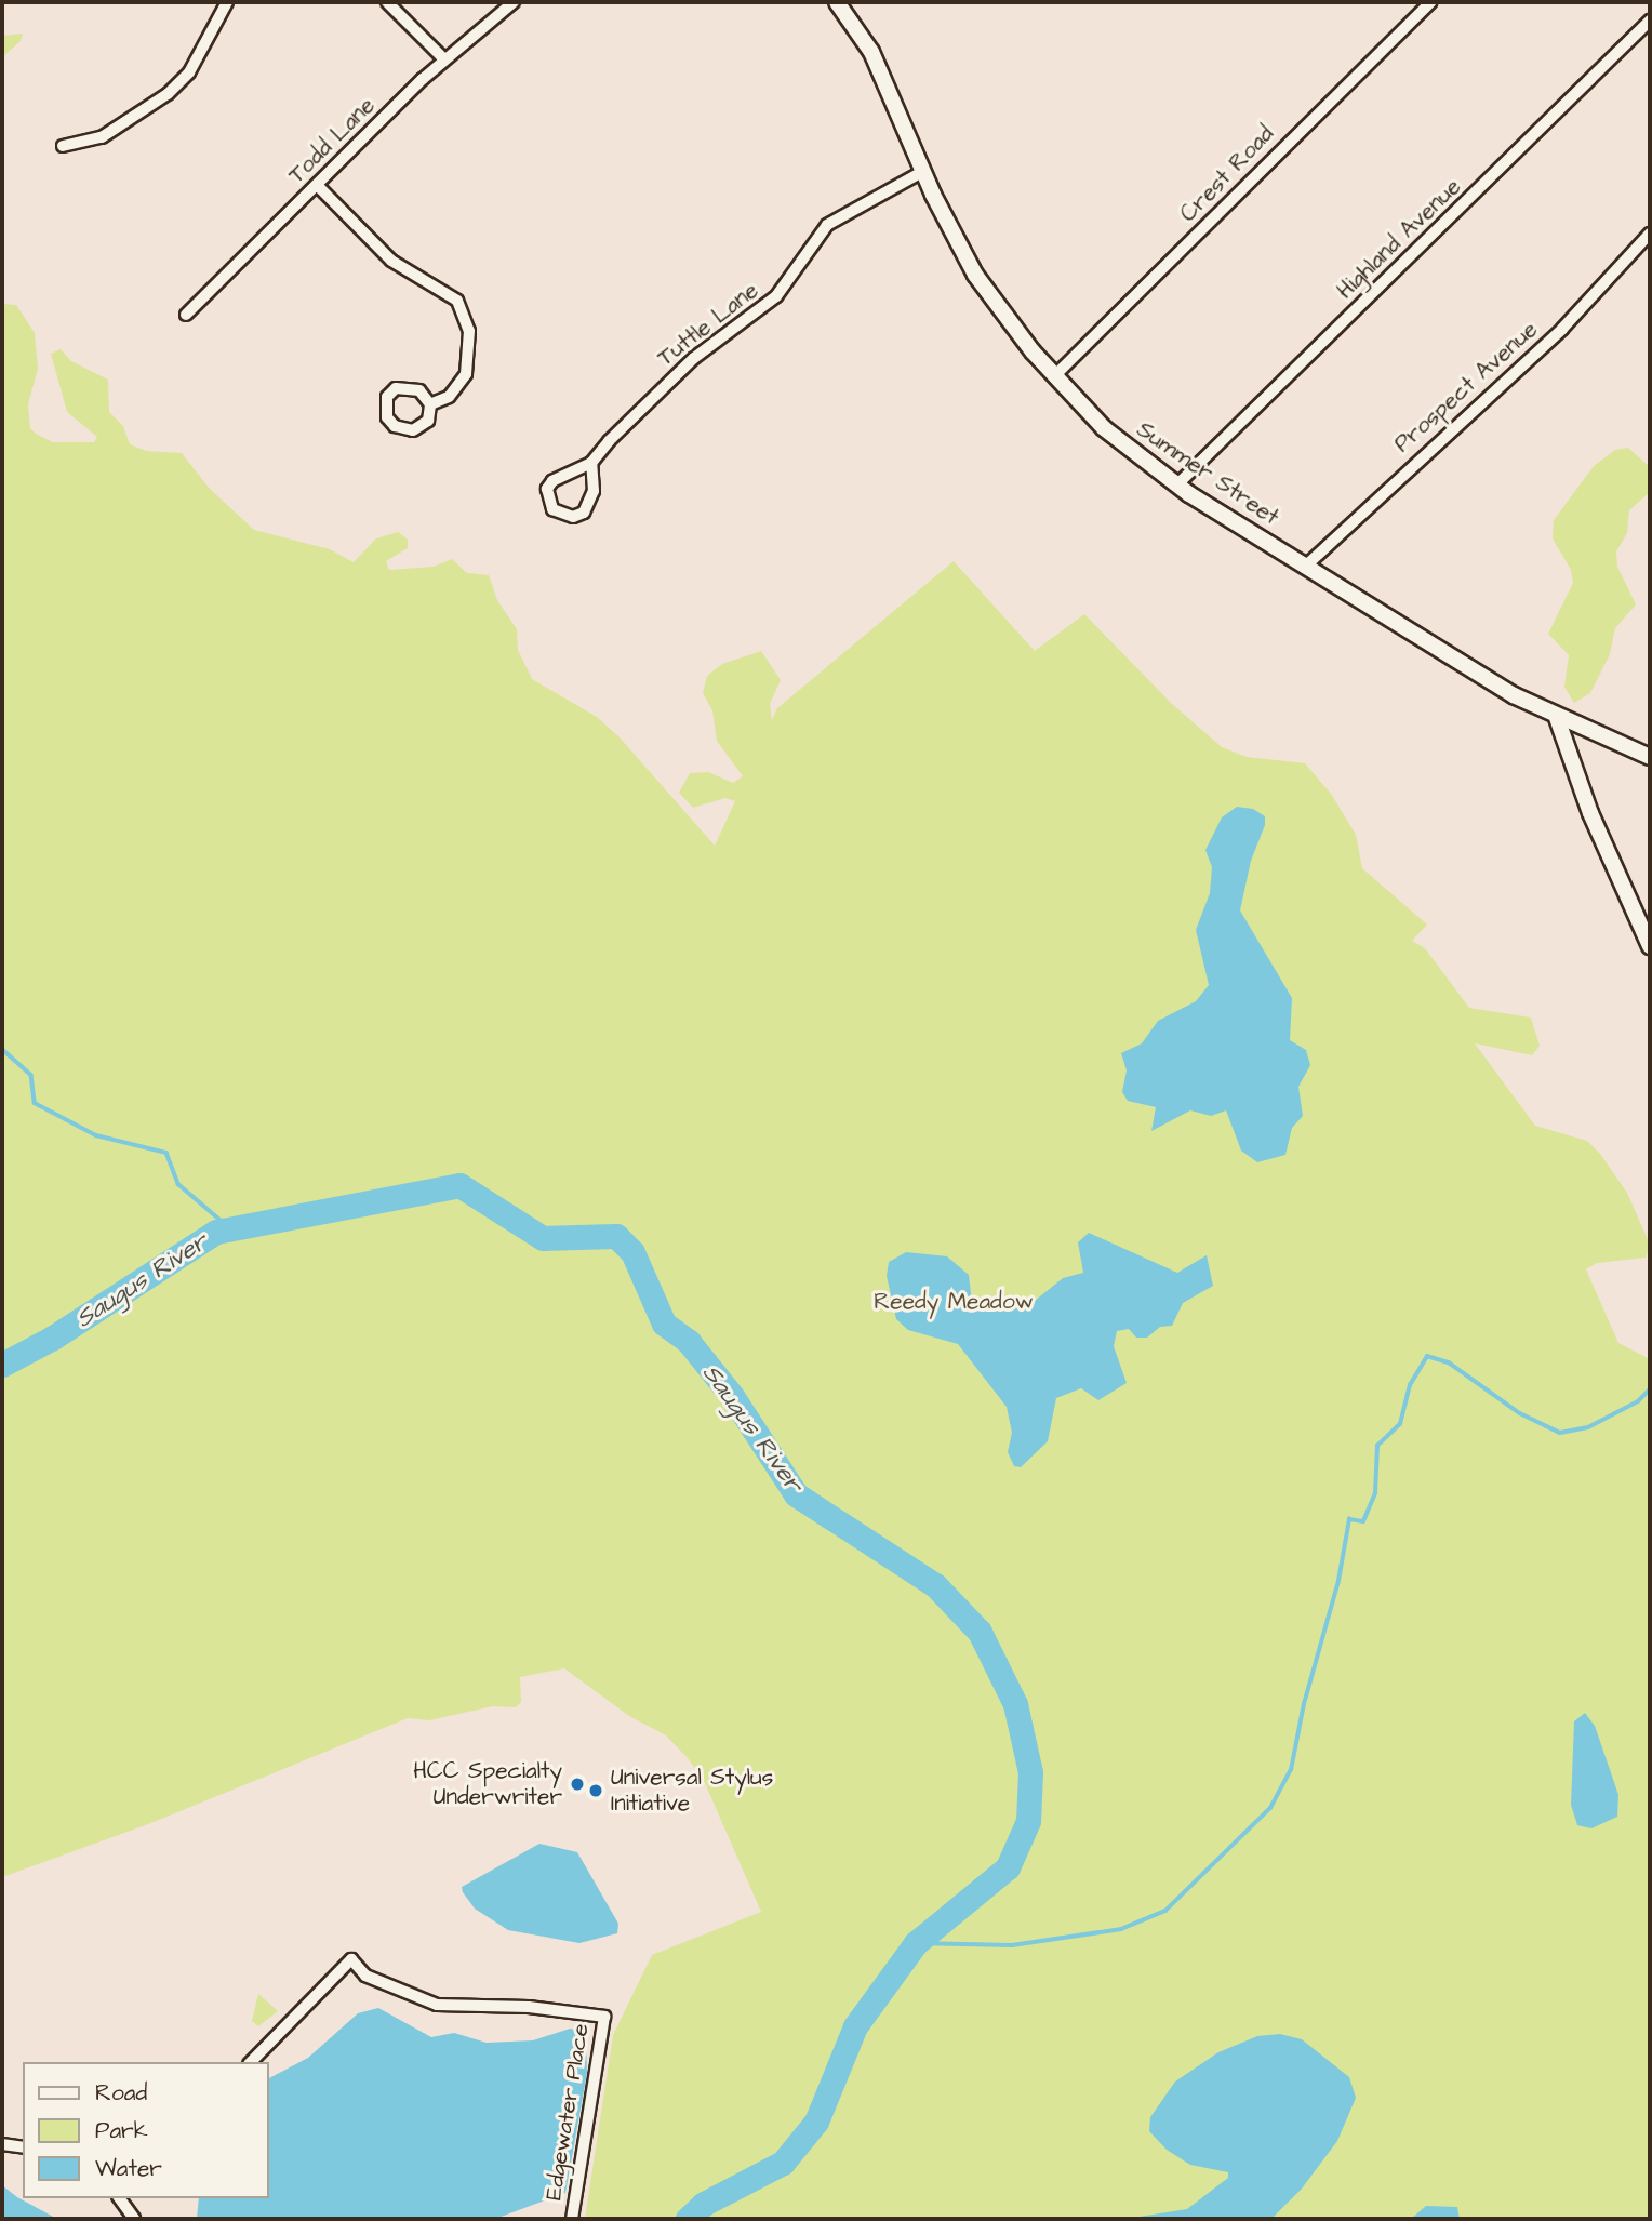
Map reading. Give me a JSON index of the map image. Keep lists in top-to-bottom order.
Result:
{
  "streets": {
    "main road": ["Summer Street"],
    "street": [
      "Todd Lane",
      "Crest Road",
      "Highland Avenue",
      "Tuttle Lane",
      "Prospect Avenue",
      "Edgewater Place"
    ]
  },
  "crossings": [
    ["Crest Road", "Summer Street"],
    ["Highland Avenue", "Summer Street"],
    ["Tuttle Lane", "Summer Street"],
    ["Prospect Avenue", "Summer Street"]
  ],
  "water": ["Saugus River"],
  "parks": ["Reedy Meadow"],
  "places": ["HCC Specialty Underwriter", "Universal Stylus Initiative"],
  "legend": ["Road", "Park", "Water"]
}
